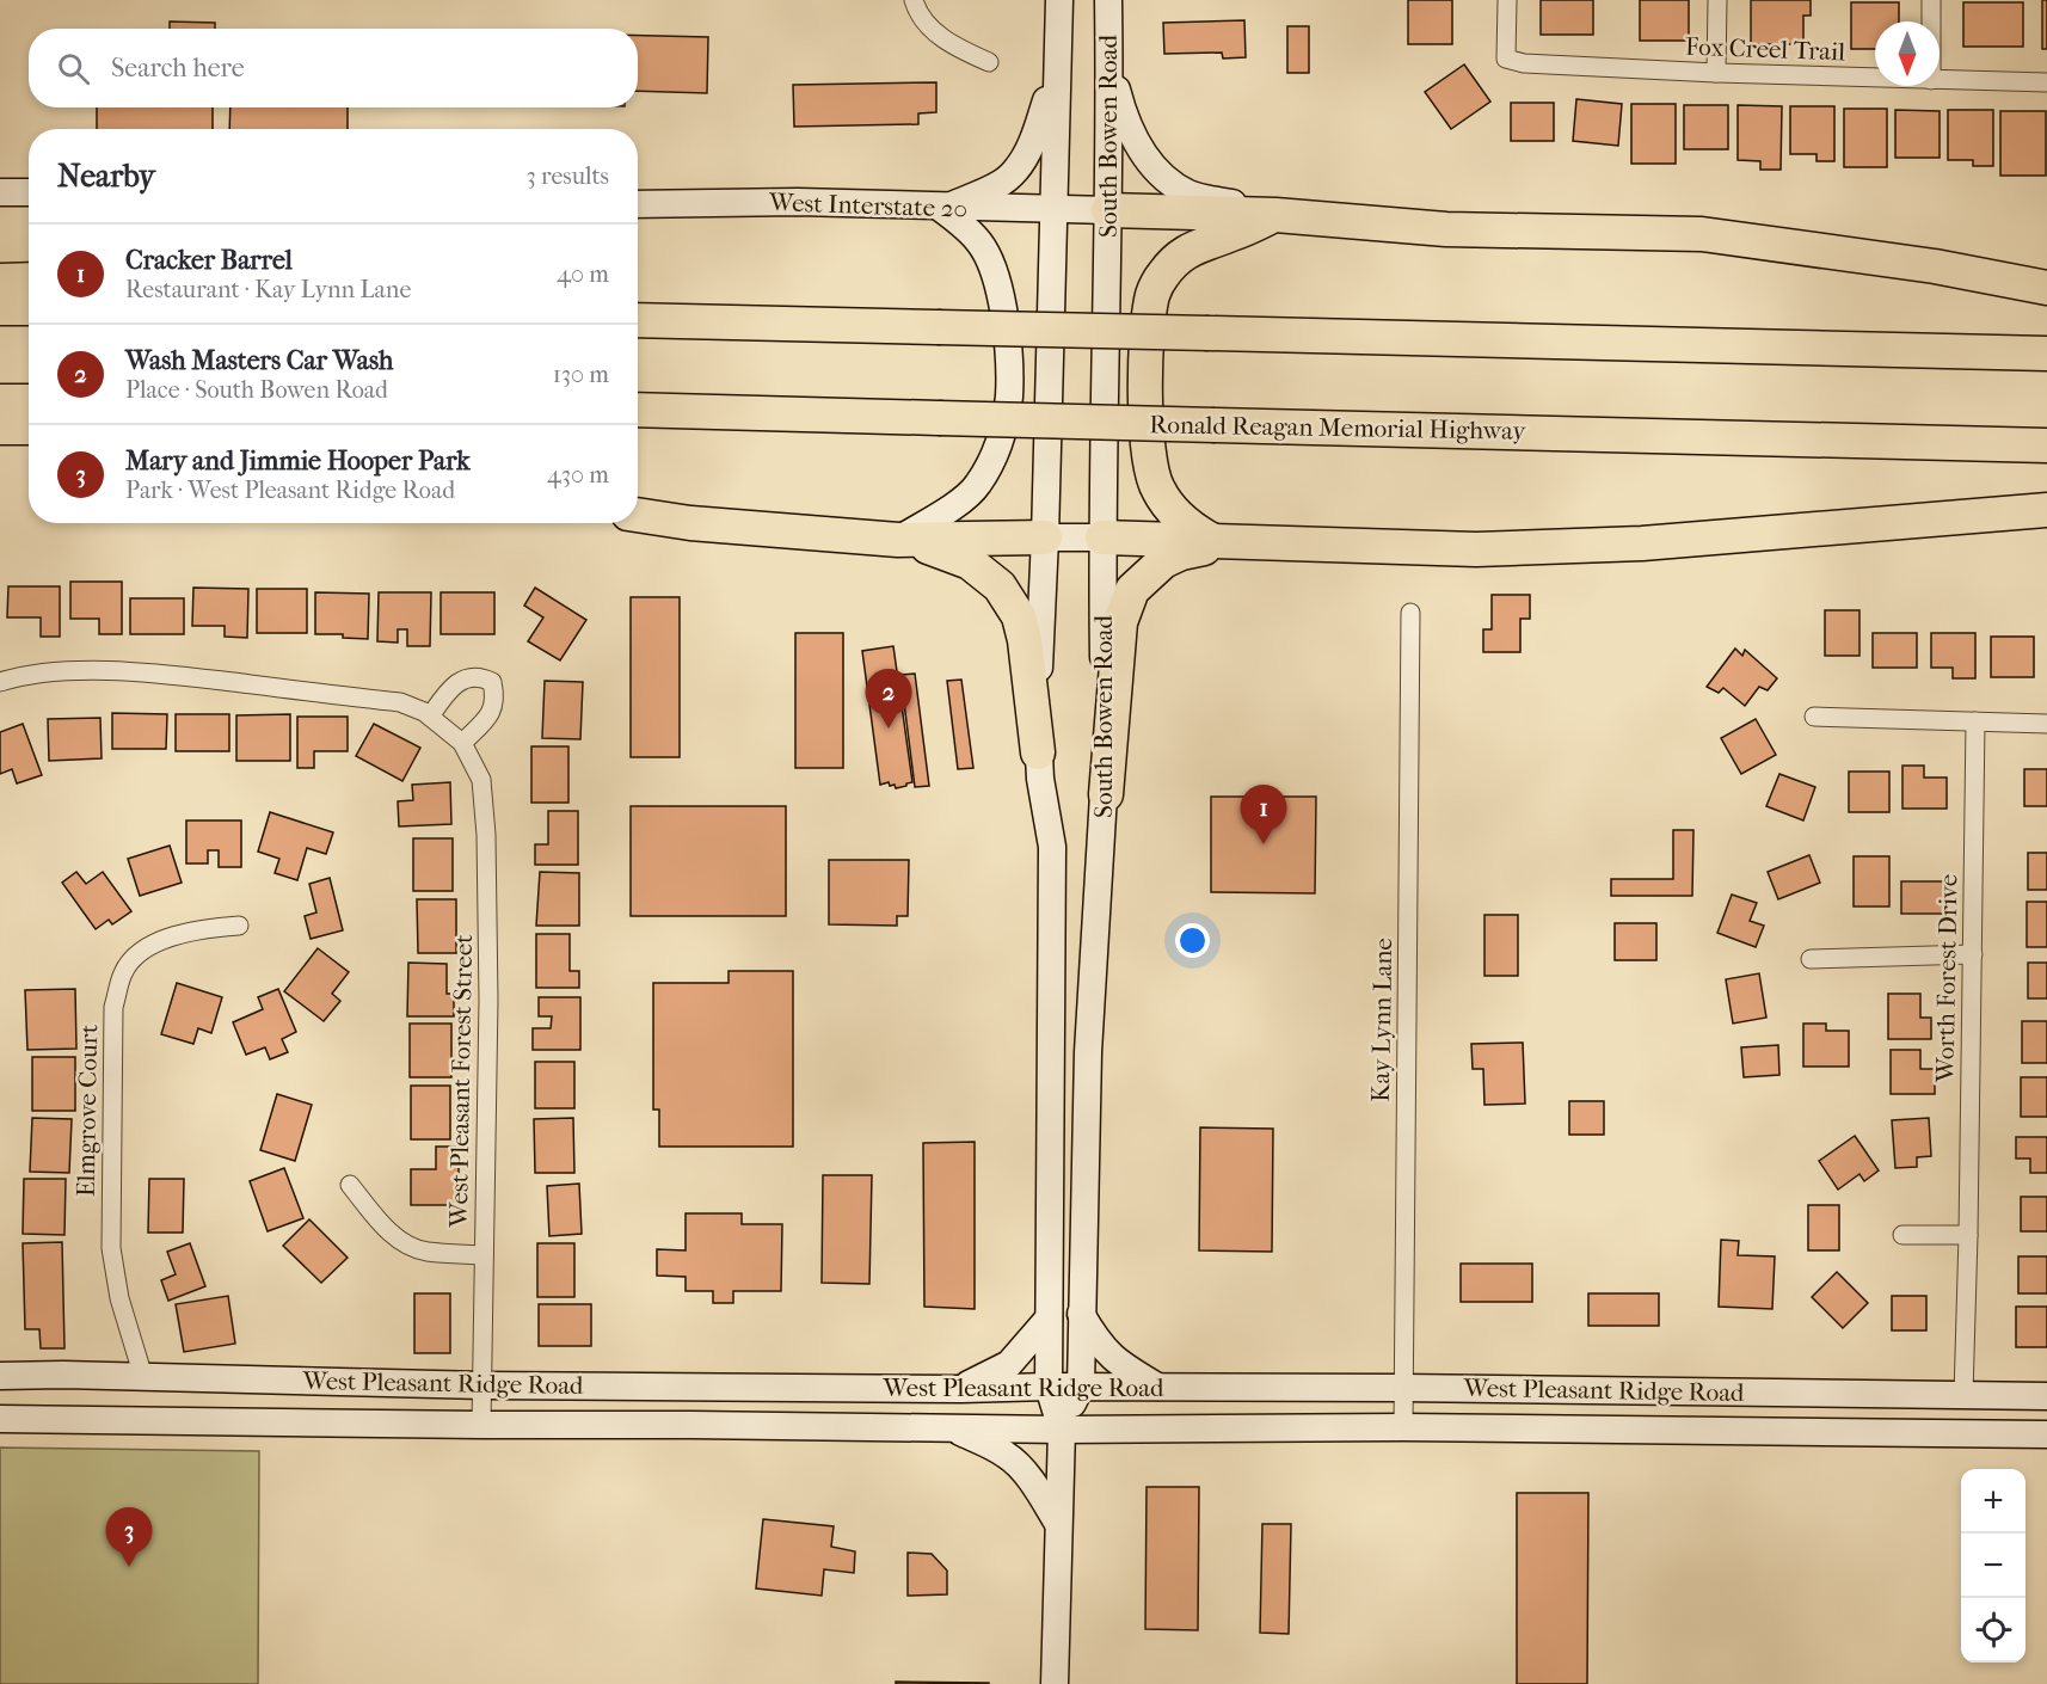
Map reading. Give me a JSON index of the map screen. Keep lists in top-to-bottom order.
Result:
{
  "streets": {
    "highway": ["Ronald Reagan Memorial Highway"],
    "main road": ["South Bowen Road", "West Interstate 20", "West Pleasant Ridge Road"],
    "street": [
      "Fox Creel Trail",
      "Worth Forest Drive",
      "Kay Lynn Lane",
      "West Pleasant Forest Street",
      "Elmgrove Court"
    ]
  },
  "crossings": [
    ["South Bowen Road", "West Interstate 20"],
    ["South Bowen Road", "West Pleasant Ridge Road"],
    ["Worth Forest Drive", "West Pleasant Ridge Road"],
    ["Kay Lynn Lane", "West Pleasant Ridge Road"],
    ["West Pleasant Forest Street", "West Pleasant Ridge Road"],
    ["Elmgrove Court", "West Pleasant Ridge Road"]
  ],
  "north": "bottom",
  "page": {
    "search": "Search here",
    "heading": ["Nearby", "3 results"],
    "list": [
      {
        "mark": "1",
        "name": "Cracker Barrel",
        "note": "Restaurant · Kay Lynn Lane",
        "value": "40 m"
      },
      {
        "mark": "2",
        "name": "Wash Masters Car Wash",
        "note": "Place · South Bowen Road",
        "value": "130 m"
      },
      {
        "mark": "3",
        "name": "Mary and Jimmie Hooper Park",
        "note": "Park · West Pleasant Ridge Road",
        "value": "430 m"
      }
    ],
    "pins": ["2", "1", "3"],
    "map_buttons": ["+", "−"]
  }
}
